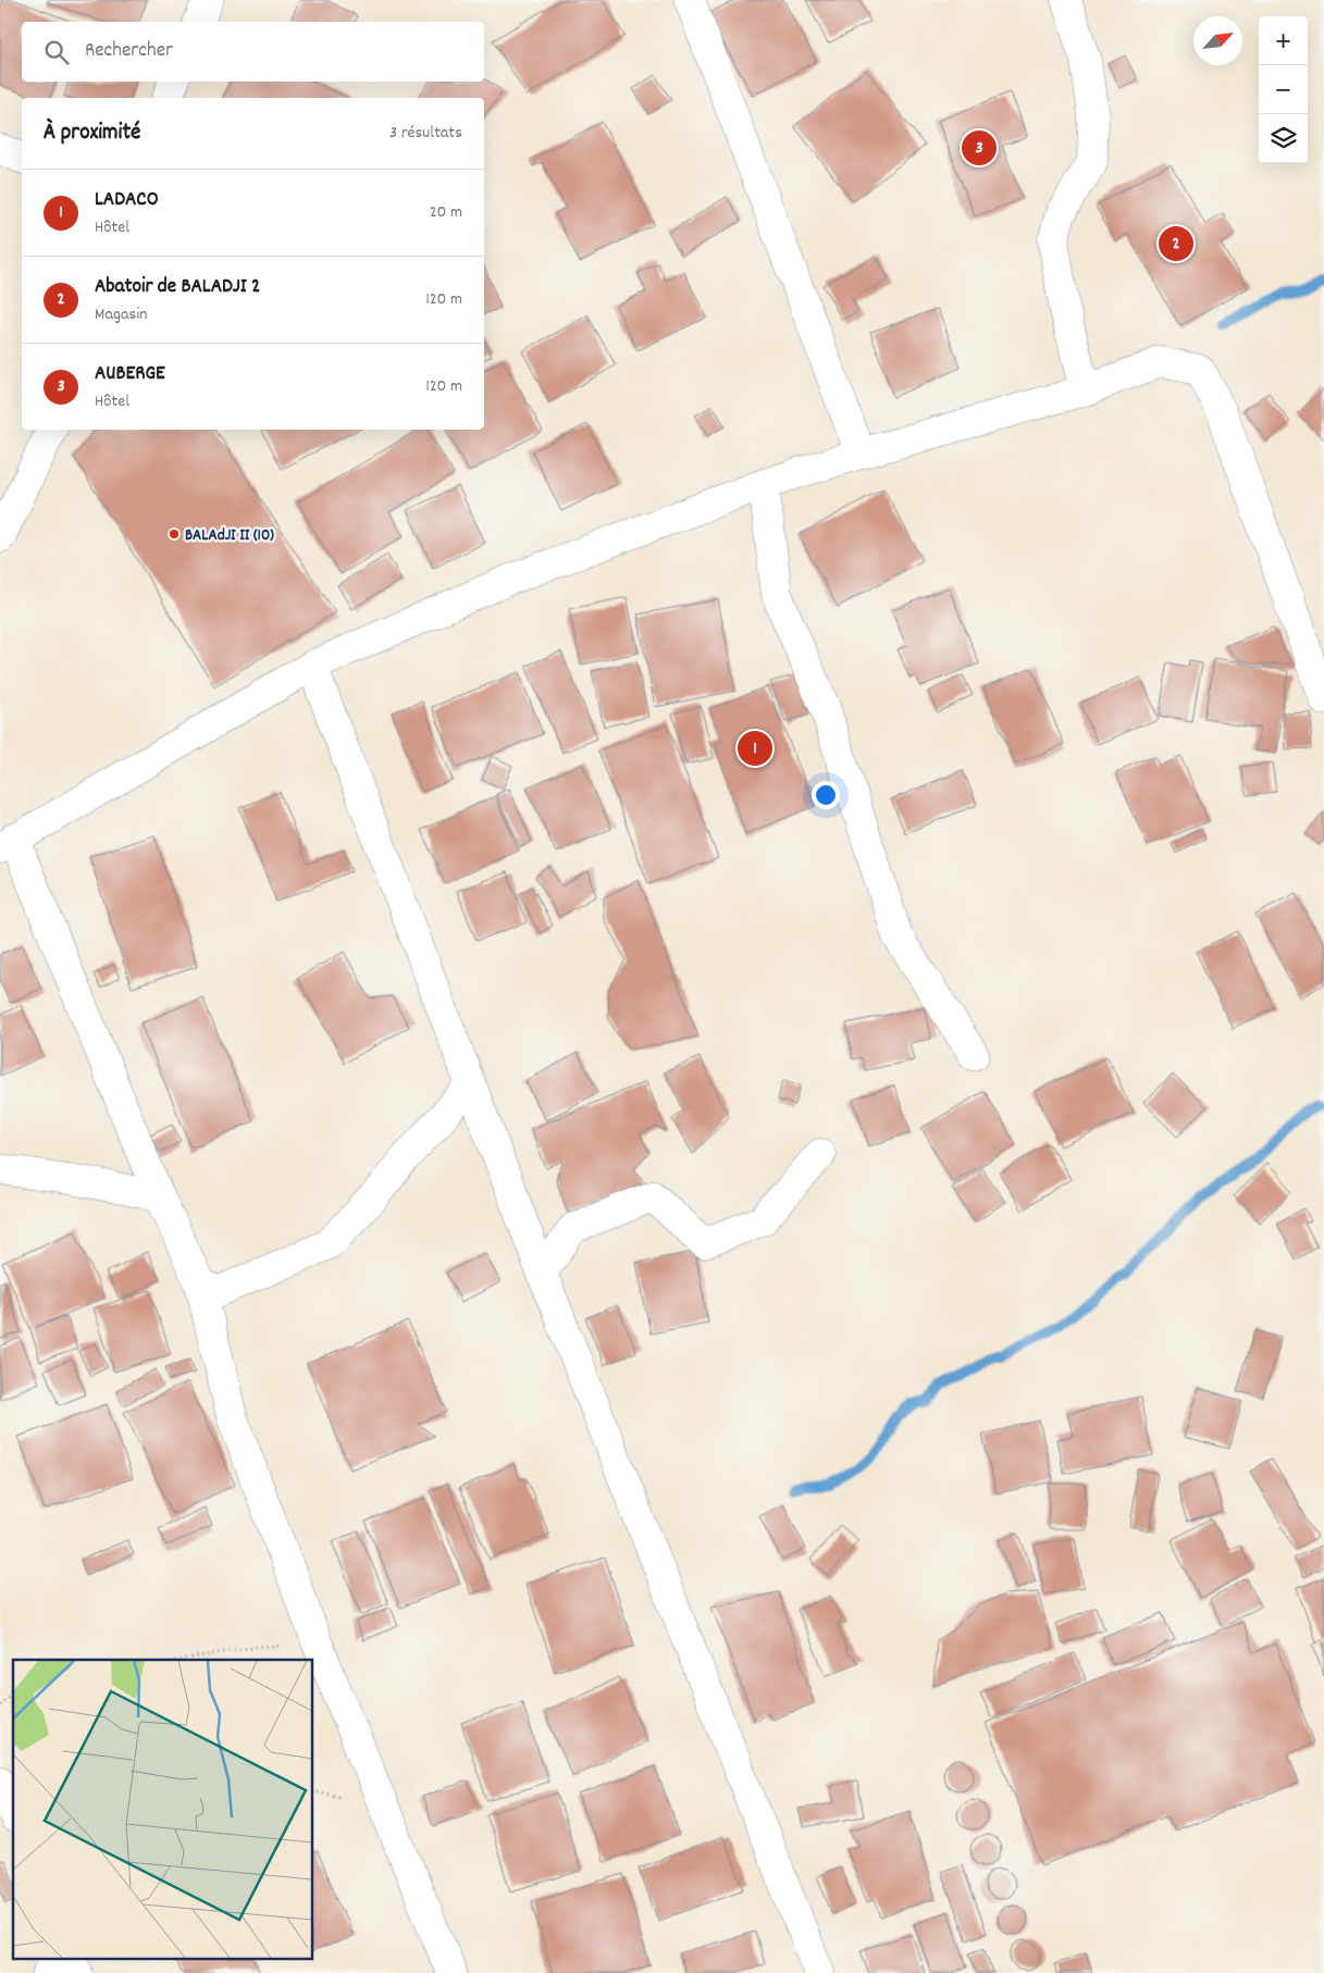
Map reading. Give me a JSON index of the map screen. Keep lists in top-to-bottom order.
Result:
{
  "places": ["BALAdJI II (10)"],
  "north": "top right",
  "page": {
    "map_buttons": ["+", "−"],
    "search": "Rechercher",
    "heading": ["À proximité", "3 résultats"],
    "pins": ["3", "2", "1"],
    "list": [
      {
        "mark": "1",
        "name": "LADACO",
        "note": "Hôtel",
        "value": "20 m"
      },
      {
        "mark": "2",
        "name": "Abatoir de BALADJI 2",
        "note": "Magasin",
        "value": "120 m"
      },
      {
        "mark": "3",
        "name": "AUBERGE",
        "note": "Hôtel",
        "value": "120 m"
      }
    ]
  }
}
